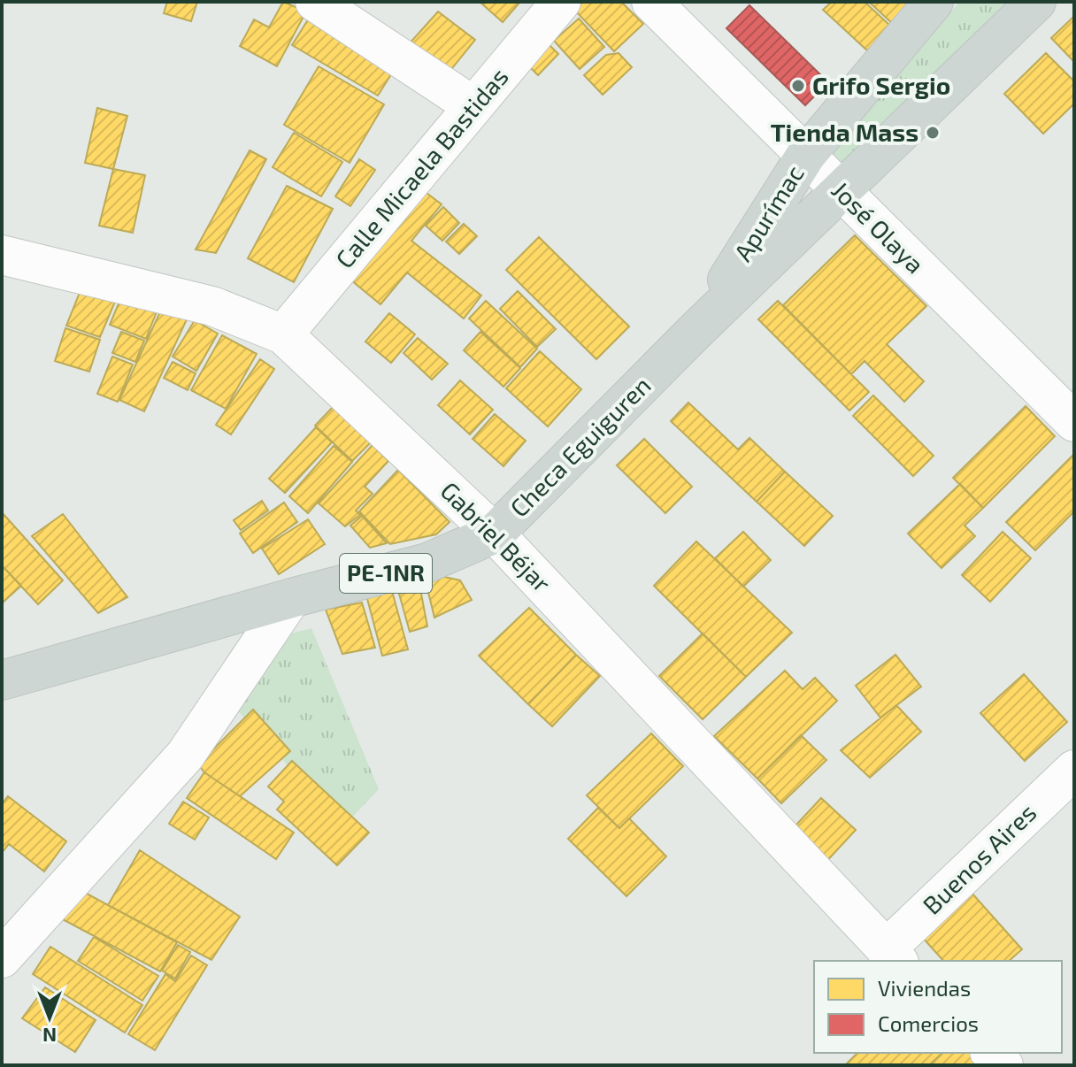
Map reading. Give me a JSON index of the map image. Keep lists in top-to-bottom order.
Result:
{
  "streets": {
    "main road": ["Apurímac", "Checa Eguiguren", "PE-1NR"],
    "street": [
      "Calle Micaela Bastidas",
      "José Olaya",
      "Gabriel Béjar",
      "Buenos Aires"
    ]
  },
  "crossings": [
    ["Calle Micaela Bastidas", "Gabriel Béjar"],
    ["Apurímac", "José Olaya"],
    ["Apurímac", "Checa Eguiguren"],
    ["José Olaya", "Checa Eguiguren"],
    ["Checa Eguiguren", "Gabriel Béjar"],
    ["Gabriel Béjar", "Buenos Aires"]
  ],
  "places": ["Grifo Sergio", "Tienda Mass"],
  "legend": ["Viviendas", "Comercios"],
  "north": "bottom"
}
